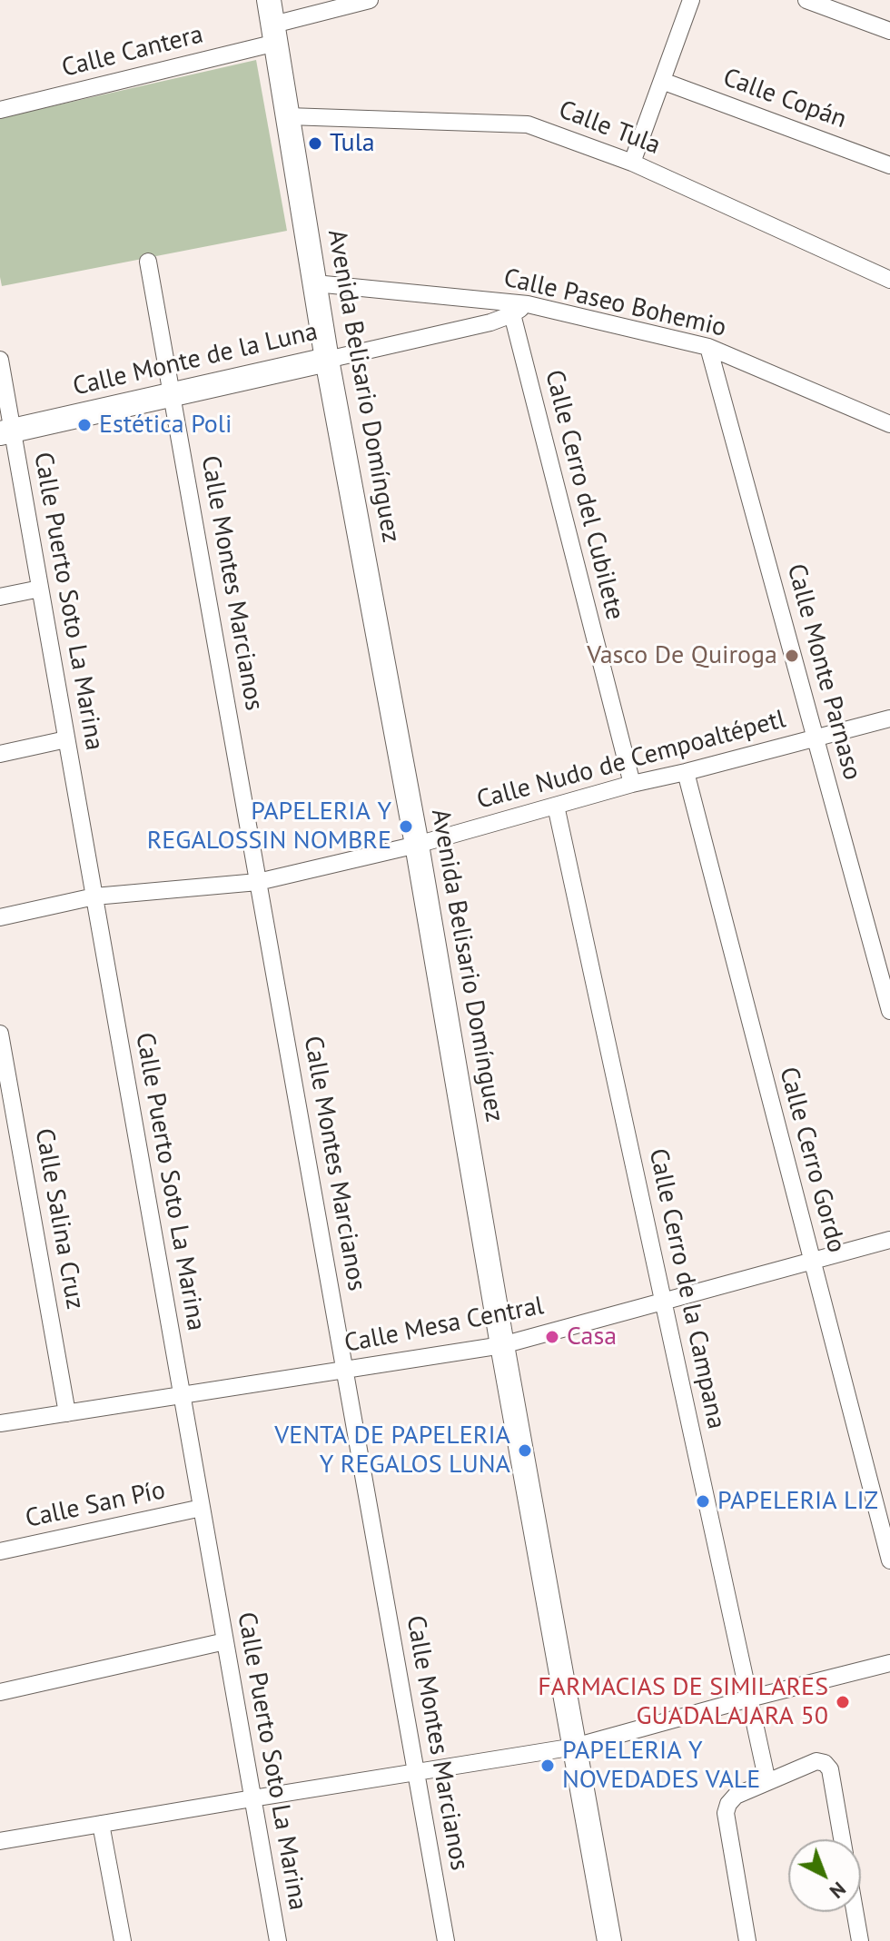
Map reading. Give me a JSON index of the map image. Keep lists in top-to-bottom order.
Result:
{
  "streets": {
    "main road": ["Calle Monte de la Luna", "Avenida Belisario Domínguez"],
    "street": [
      "Calle Cantera",
      "Calle Copán",
      "Calle Tula",
      "Calle Paseo Bohemio",
      "Calle Cerro del Cubilete",
      "Calle Montes Marcianos",
      "Calle Puerto Soto La Marina",
      "Calle Monte Parnaso",
      "Calle Nudo de Cempoaltépetl",
      "Calle Cerro Gordo",
      "Calle Salina Cruz",
      "Calle Cerro de la Campana",
      "Calle Mesa Central",
      "Calle San Pío"
    ]
  },
  "crossings": [
    ["Calle Cantera", "Avenida Belisario Domínguez"],
    ["Calle Tula", "Avenida Belisario Domínguez"],
    ["Calle Paseo Bohemio", "Calle Monte de la Luna"],
    ["Calle Paseo Bohemio", "Avenida Belisario Domínguez"],
    ["Calle Paseo Bohemio", "Calle Cerro del Cubilete"],
    ["Calle Paseo Bohemio", "Calle Monte Parnaso"],
    ["Calle Monte de la Luna", "Avenida Belisario Domínguez"],
    ["Calle Monte de la Luna", "Calle Cerro del Cubilete"],
    ["Calle Monte de la Luna", "Calle Montes Marcianos"],
    ["Calle Monte de la Luna", "Calle Puerto Soto La Marina"],
    ["Avenida Belisario Domínguez", "Calle Nudo de Cempoaltépetl"],
    ["Avenida Belisario Domínguez", "Calle Mesa Central"],
    ["Calle Cerro del Cubilete", "Calle Nudo de Cempoaltépetl"],
    ["Calle Montes Marcianos", "Calle Nudo de Cempoaltépetl"],
    ["Calle Montes Marcianos", "Calle Mesa Central"],
    ["Calle Puerto Soto La Marina", "Calle Nudo de Cempoaltépetl"],
    ["Calle Puerto Soto La Marina", "Calle Mesa Central"],
    ["Calle Puerto Soto La Marina", "Calle San Pío"],
    ["Calle Monte Parnaso", "Calle Nudo de Cempoaltépetl"],
    ["Calle Nudo de Cempoaltépetl", "Calle Cerro Gordo"],
    ["Calle Nudo de Cempoaltépetl", "Calle Cerro de la Campana"],
    ["Calle Cerro Gordo", "Calle Mesa Central"],
    ["Calle Salina Cruz", "Calle Mesa Central"],
    ["Calle Cerro de la Campana", "Calle Mesa Central"]
  ],
  "places": [
    "Tula",
    "Estética Poli",
    "Vasco De Quiroga",
    "PAPELERIA Y REGALOSSIN NOMBRE",
    "Casa",
    "VENTA DE PAPELERIA Y REGALOS LUNA",
    "PAPELERIA LIZ",
    "FARMACIAS DE SIMILARES GUADALAJARA 50",
    "PAPELERIA Y NOVEDADES VALE"
  ],
  "north": "bottom right"
}
